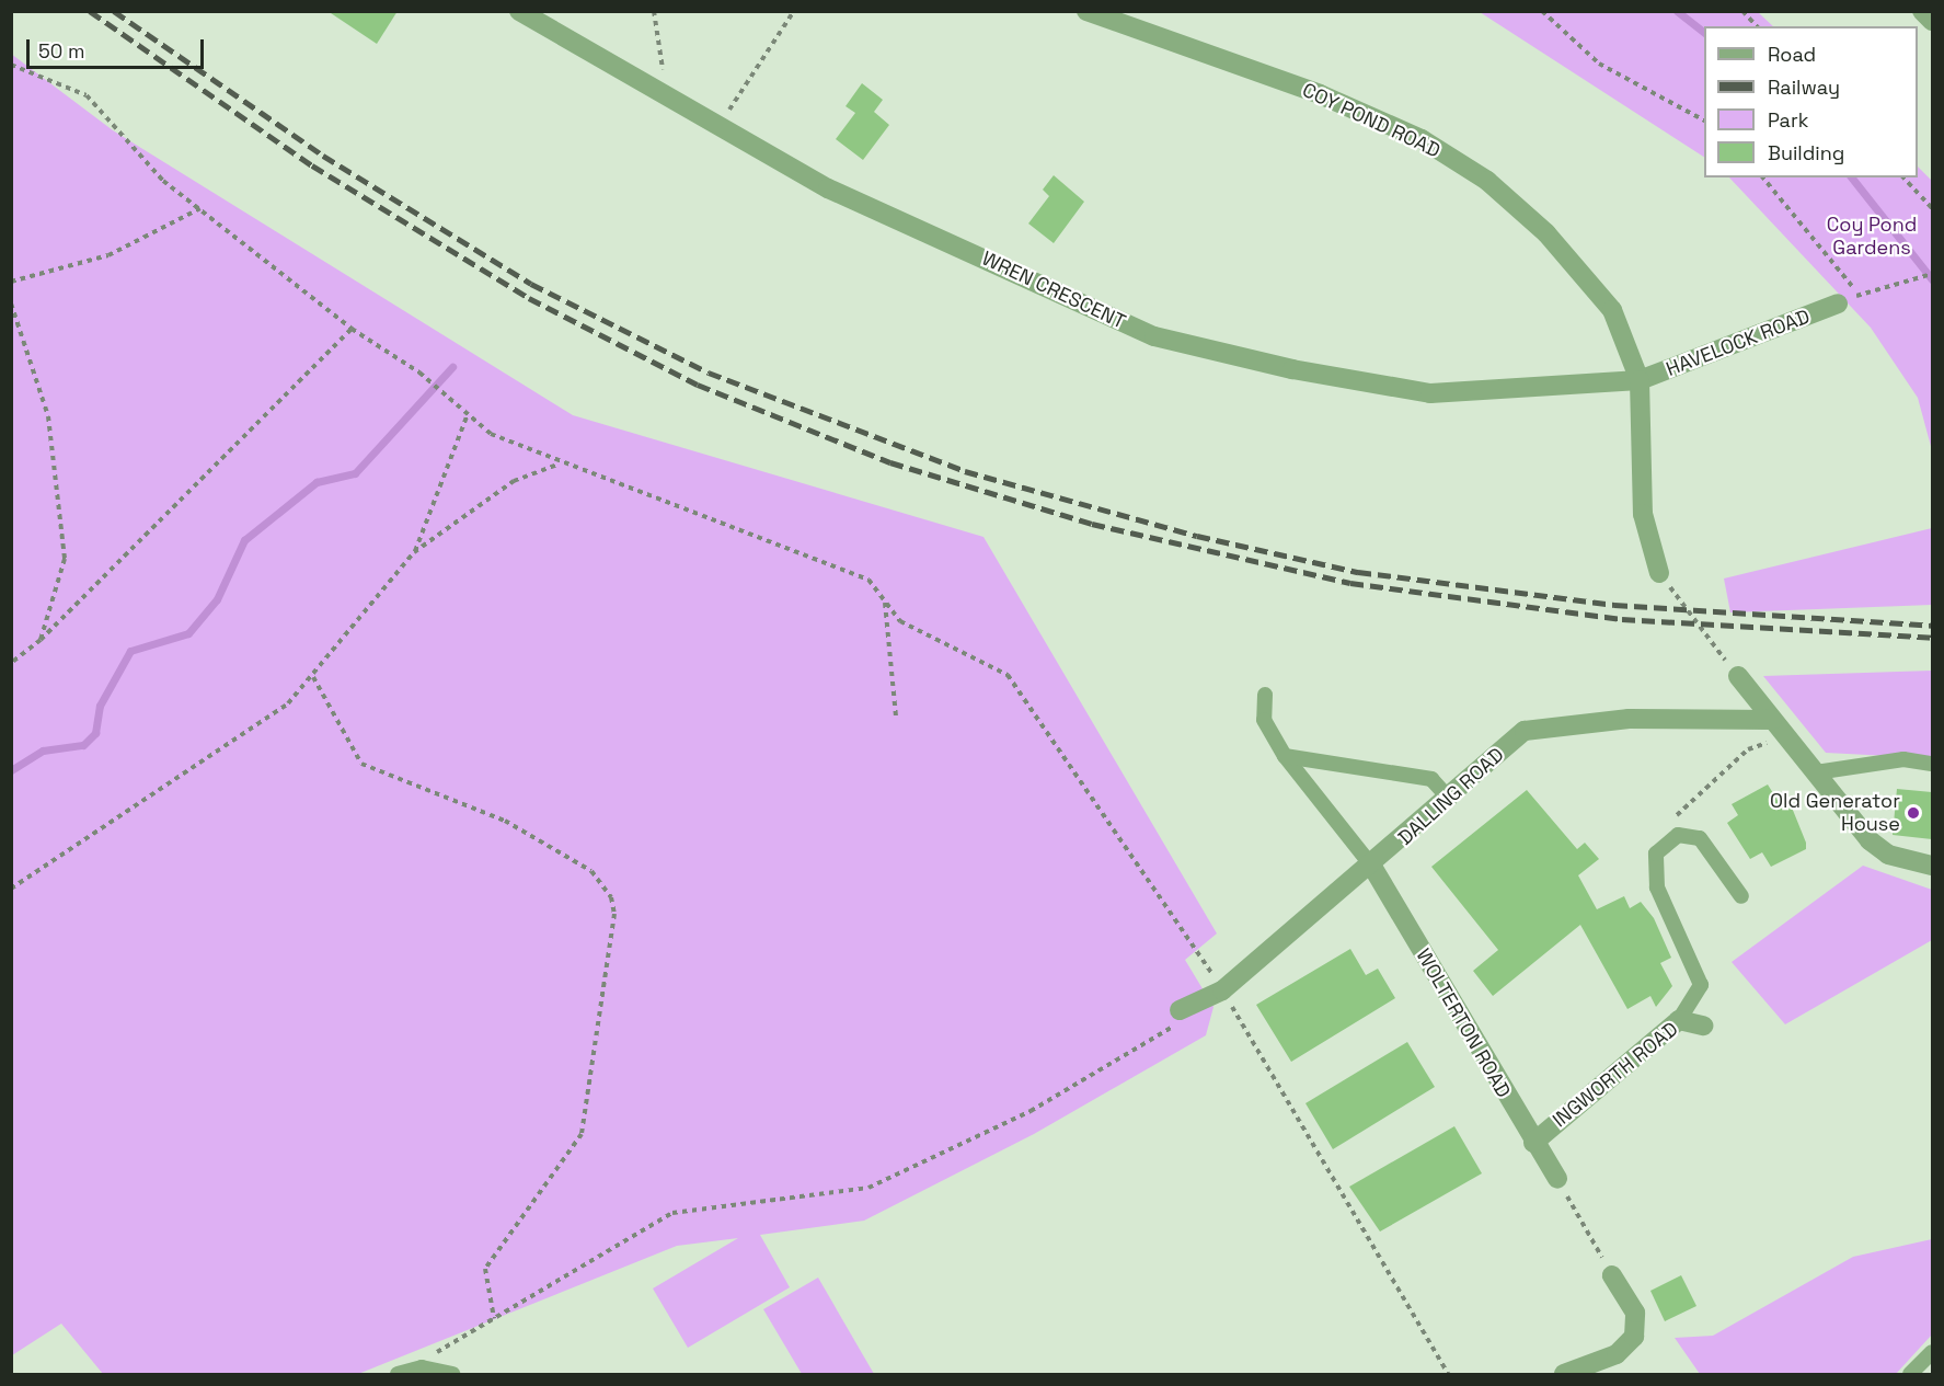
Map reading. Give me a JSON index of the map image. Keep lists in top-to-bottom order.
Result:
{
  "streets": {
    "street": [
      "COY POND ROAD",
      "WREN CRESCENT",
      "HAVELOCK ROAD",
      "DALLING ROAD",
      "WOLTERTON ROAD",
      "INGWORTH ROAD"
    ]
  },
  "crossings": [
    ["COY POND ROAD", "WREN CRESCENT"],
    ["COY POND ROAD", "HAVELOCK ROAD"],
    ["WREN CRESCENT", "HAVELOCK ROAD"],
    ["DALLING ROAD", "WOLTERTON ROAD"],
    ["WOLTERTON ROAD", "INGWORTH ROAD"]
  ],
  "parks": ["Coy Pond Gardens"],
  "places": ["Old Generator House"],
  "legend": [
    "Road",
    "Railway",
    "Park",
    "Building"
  ],
  "scale_bar": "50 m"
}
